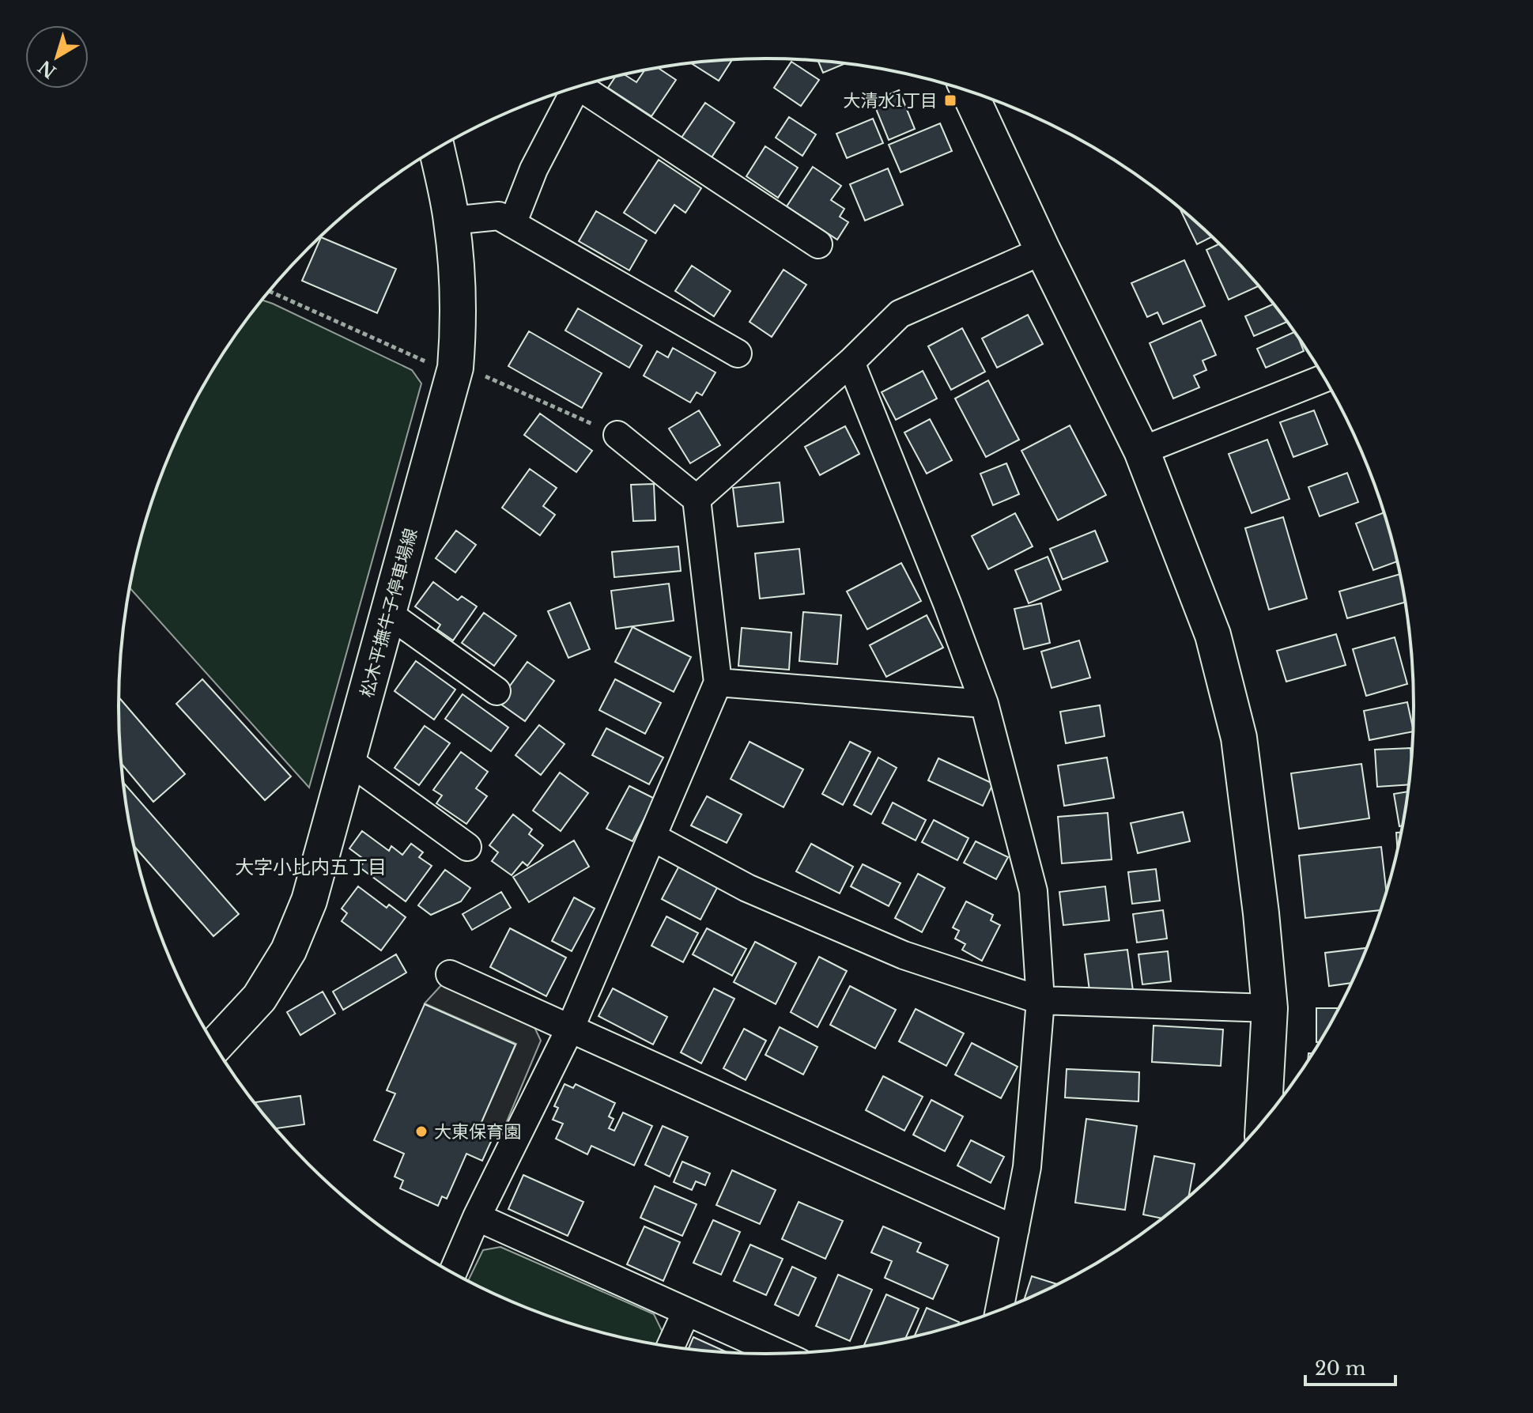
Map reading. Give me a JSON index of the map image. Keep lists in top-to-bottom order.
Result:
{
  "streets": {
    "street": ["松木平撫牛子停車場線"]
  },
  "districts": ["大字小比内五丁目"],
  "places": {
    "transit": ["大清水1丁目"],
    "other": ["大東保育園"]
  },
  "scale_bar": "20 m",
  "north": "bottom left"
}
